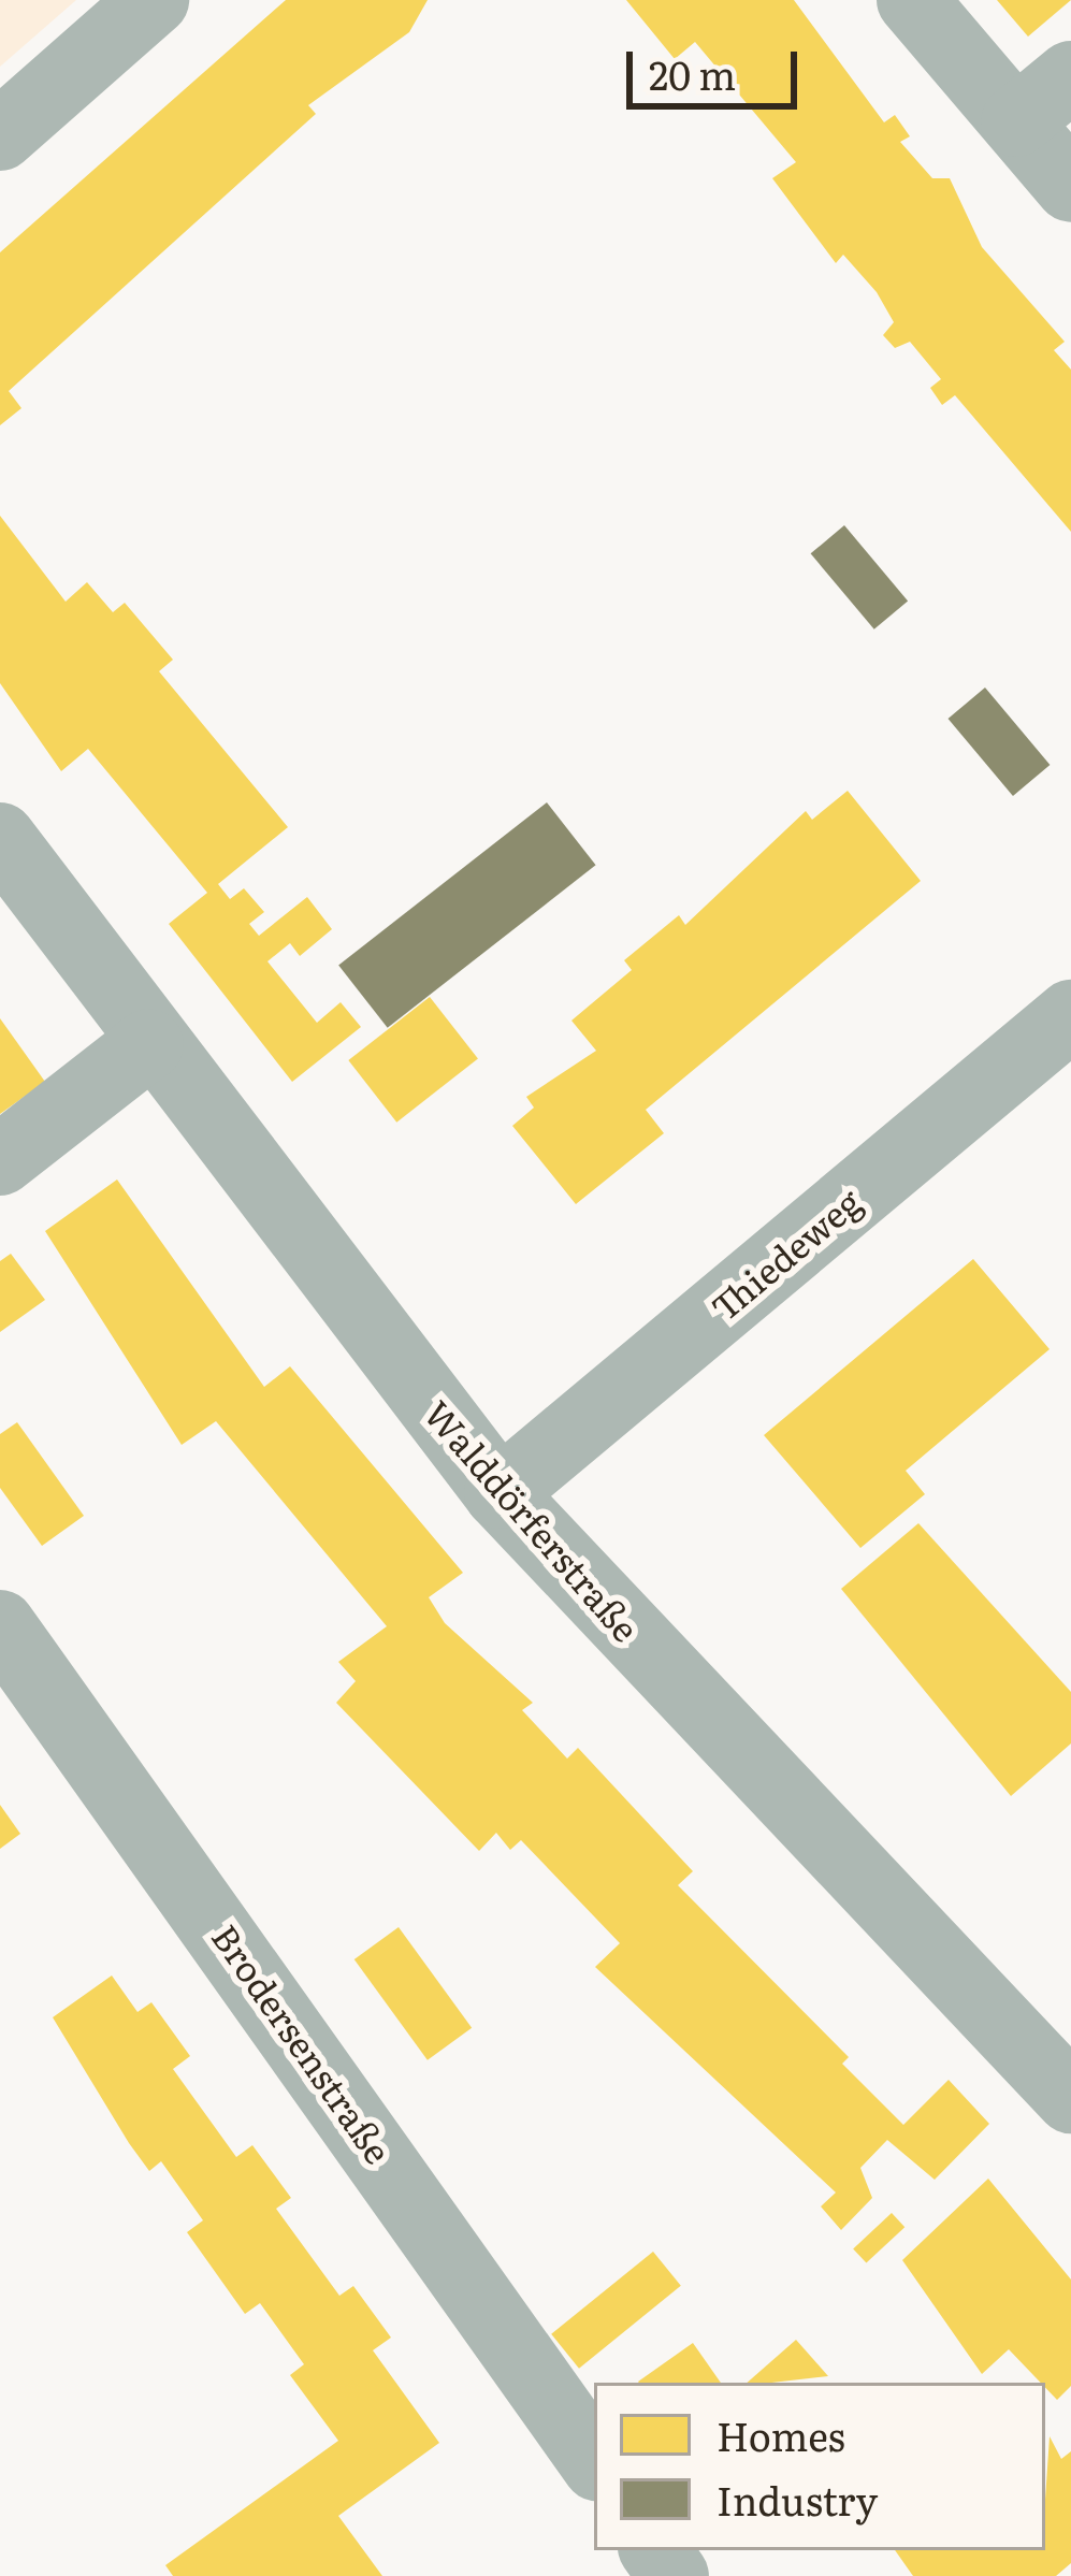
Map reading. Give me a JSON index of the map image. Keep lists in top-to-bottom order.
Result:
{
  "streets": {
    "street": ["Thiedeweg", "Walddörferstraße", "Brodersenstraße"]
  },
  "crossings": [
    ["Thiedeweg", "Walddörferstraße"]
  ],
  "legend": ["Homes", "Industry"],
  "scale_bar": "20 m"
}
